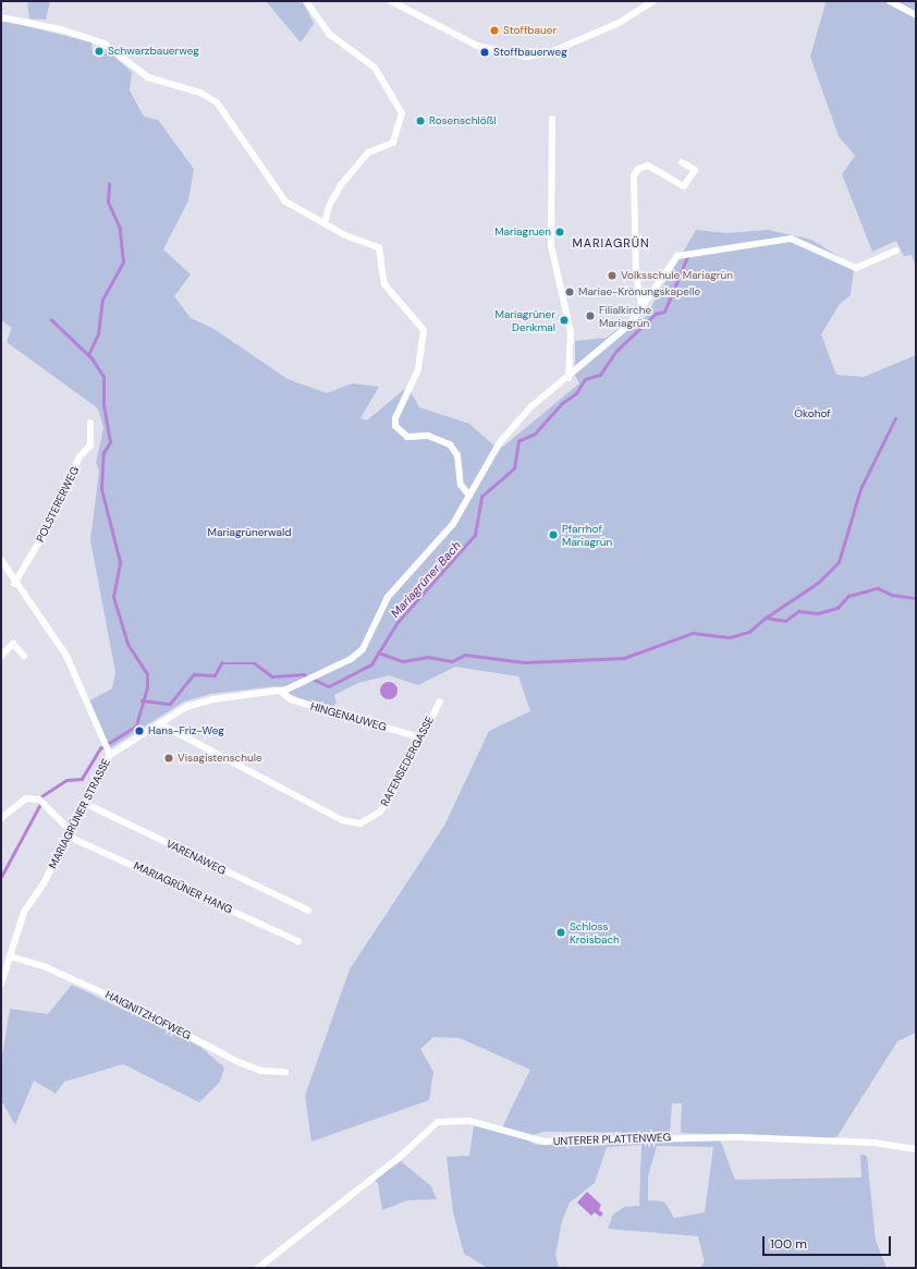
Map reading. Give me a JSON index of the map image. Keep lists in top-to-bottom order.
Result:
{
  "streets": {
    "street": [
      "POLSTERERWEG",
      "HINGENAUWEG",
      "RAFENSEDERGASSE",
      "MARIAGRÜNER STRASSE",
      "VARENAWEG",
      "MARIAGRÜNER HANG",
      "HAIGNITZHOFWEG",
      "UNTERER PLATTENWEG"
    ]
  },
  "crossings": [
    ["HINGENAUWEG", "RAFENSEDERGASSE"],
    ["HINGENAUWEG", "MARIAGRÜNER STRASSE"],
    ["RAFENSEDERGASSE", "MARIAGRÜNER STRASSE"],
    ["MARIAGRÜNER STRASSE", "VARENAWEG"],
    ["MARIAGRÜNER STRASSE", "MARIAGRÜNER HANG"],
    ["MARIAGRÜNER STRASSE", "HAIGNITZHOFWEG"]
  ],
  "districts": ["MARIAGRÜN"],
  "water": ["Mariagrüner Bach"],
  "parks": ["Ökohof", "Mariagrünerwald"],
  "places": [
    "Stoffbauer",
    "Schwarzbauerweg",
    "Stoffbauerweg",
    "Rosenschlößl",
    "Mariagruen",
    "Volksschule Mariagrün",
    "Mariae-Krönungskapelle",
    "Filialkirche Mariagrün",
    "Mariagrüner Denkmal",
    "Pfarrhof Mariagrün",
    "Hans-Friz-Weg",
    "Visagistenschule",
    "Schloss Kroisbach"
  ],
  "scale_bar": "100 m"
}
